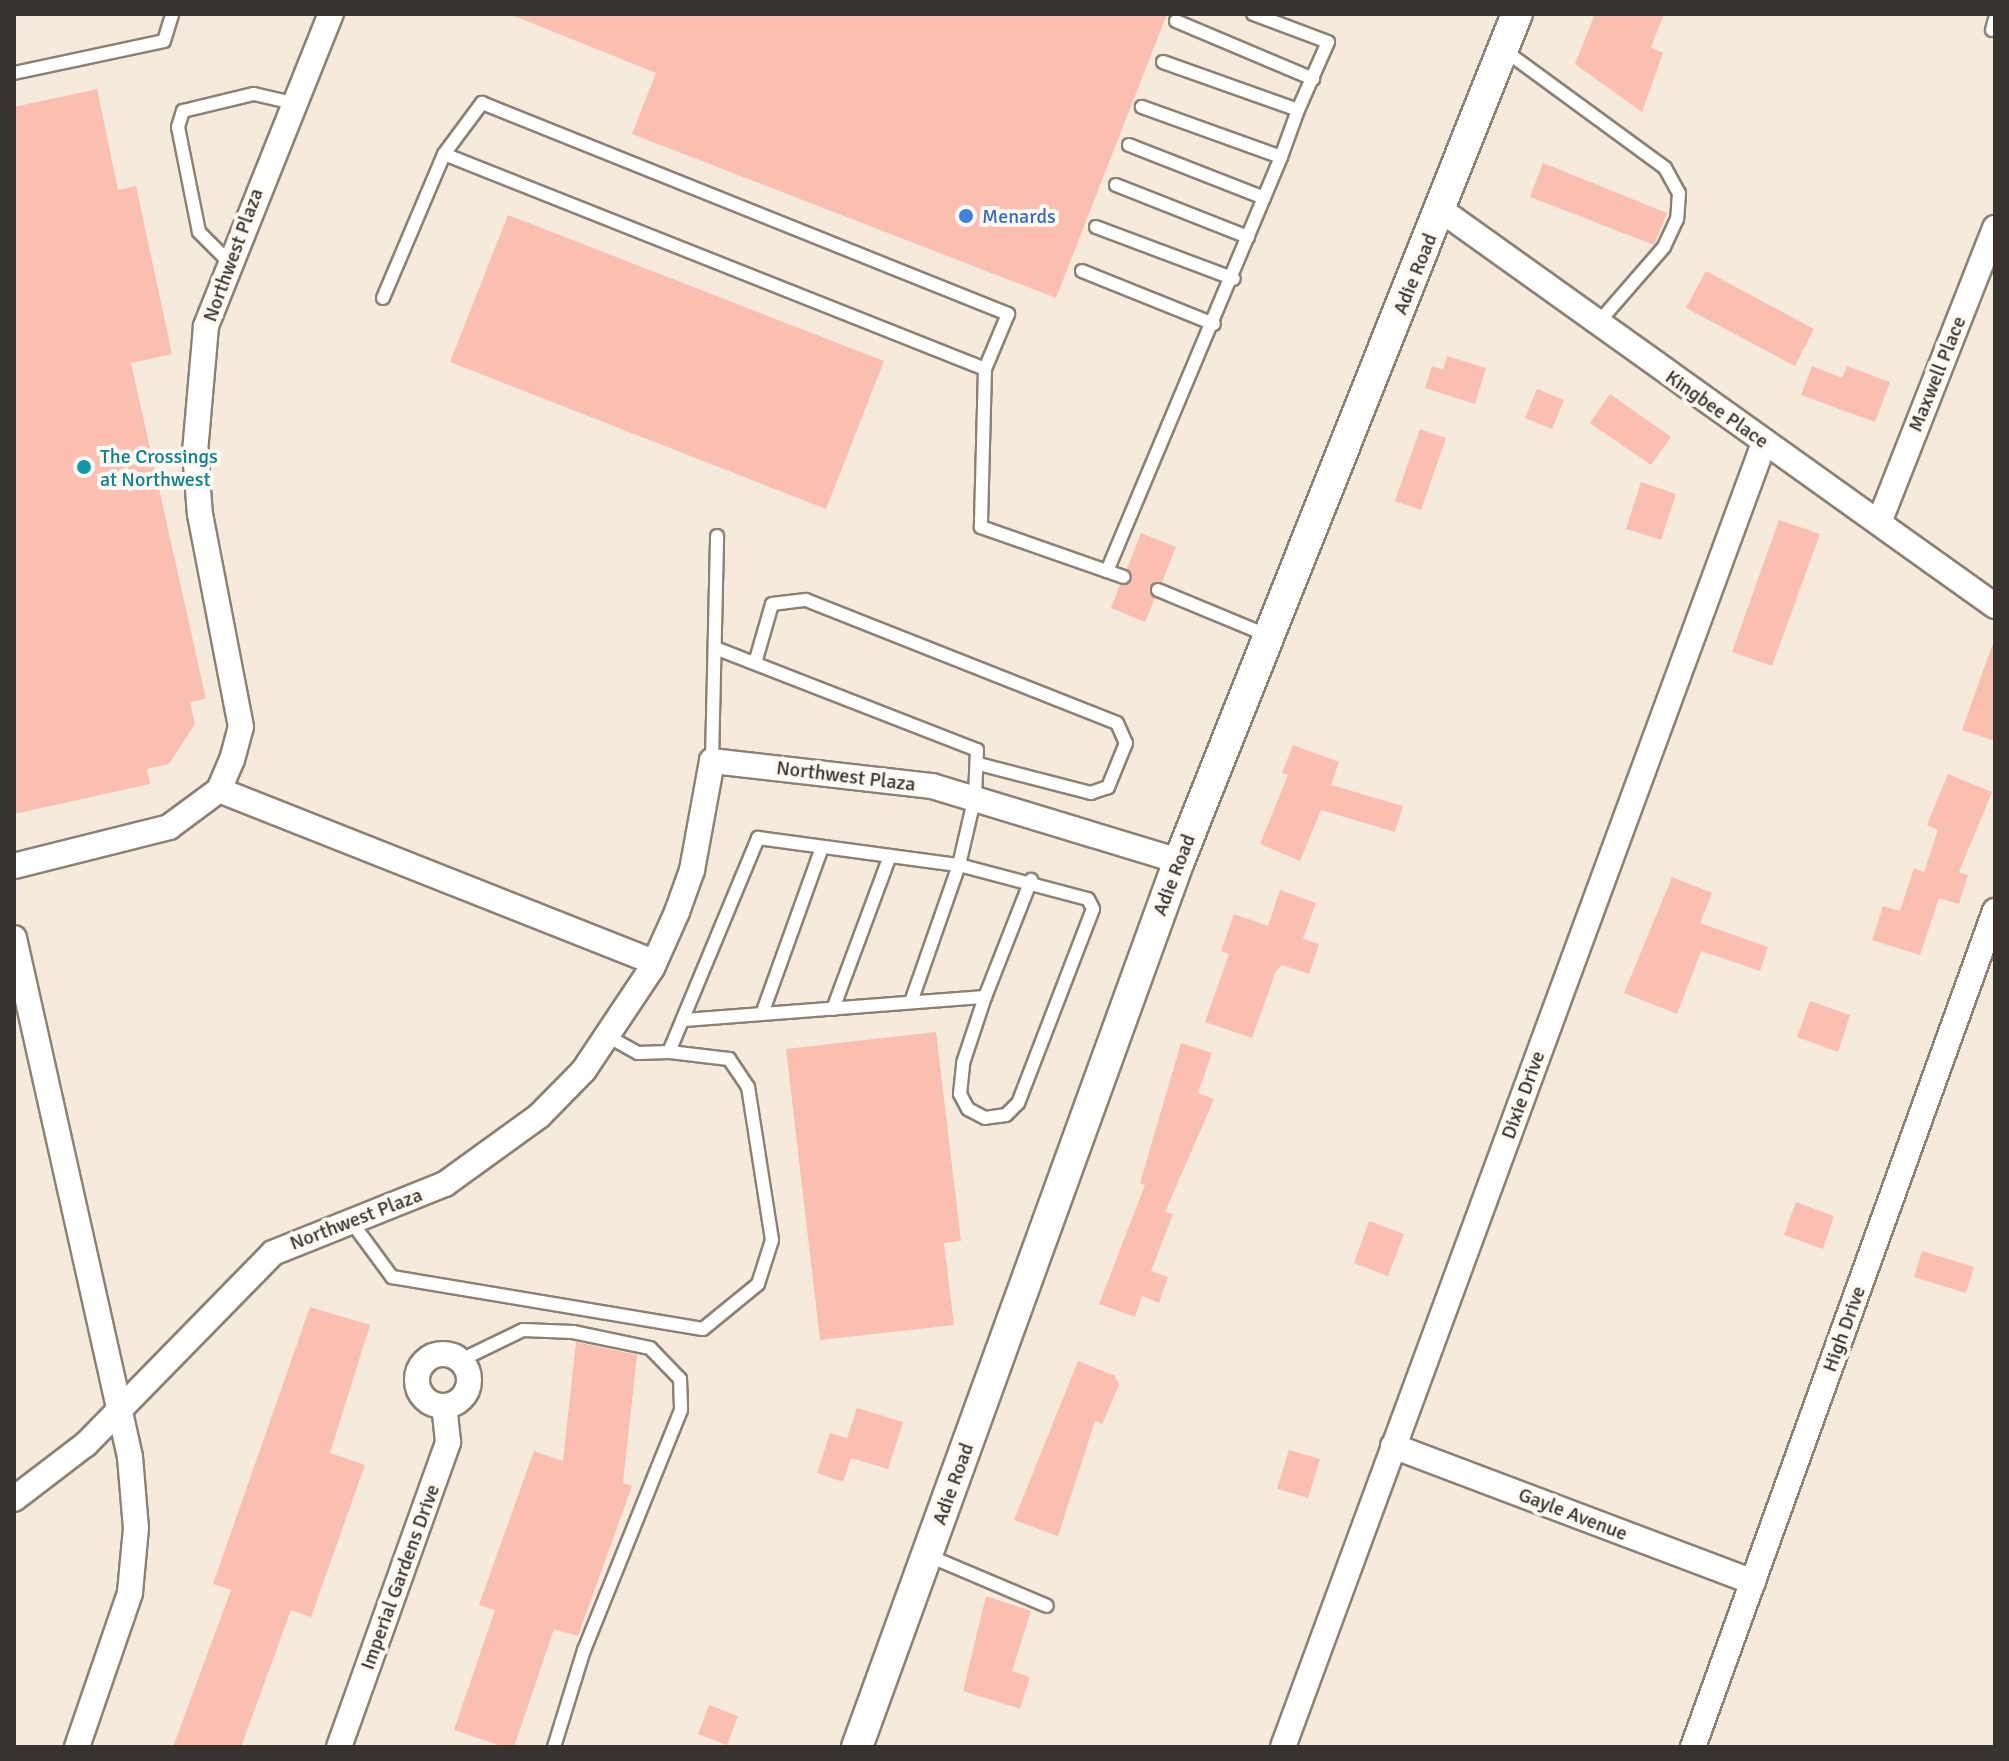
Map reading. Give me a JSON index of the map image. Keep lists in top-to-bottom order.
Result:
{
  "streets": {
    "street": [
      "Northwest Plaza",
      "Adie Road",
      "Maxwell Place",
      "Kingbee Place",
      "Dixie Drive",
      "High Drive",
      "Gayle Avenue",
      "Imperial Gardens Drive"
    ]
  },
  "crossings": [
    ["Northwest Plaza", "Adie Road"],
    ["Adie Road", "Kingbee Place"],
    ["Maxwell Place", "Kingbee Place"],
    ["Kingbee Place", "Dixie Drive"],
    ["Dixie Drive", "Gayle Avenue"],
    ["High Drive", "Gayle Avenue"]
  ],
  "places": ["Menards", "The Crossings at Northwest"]
}
